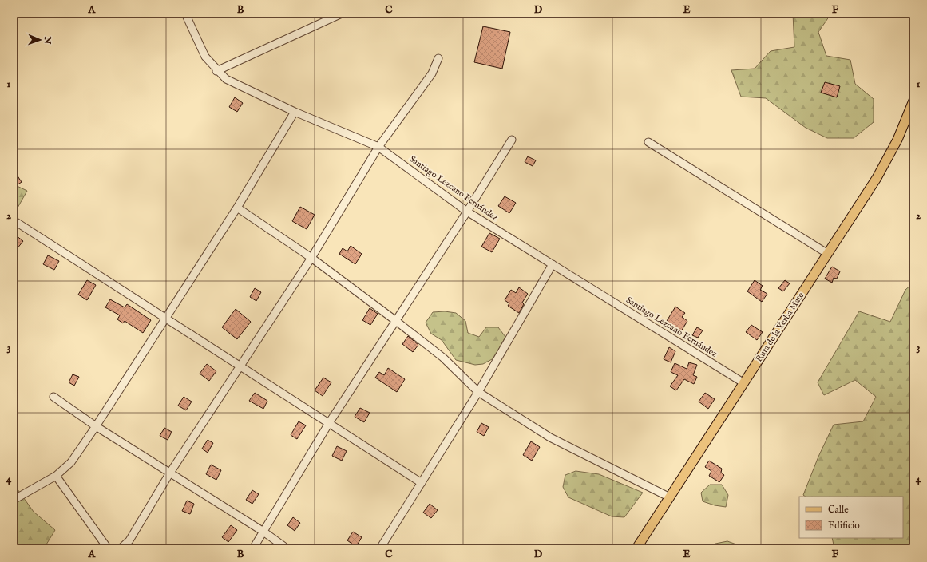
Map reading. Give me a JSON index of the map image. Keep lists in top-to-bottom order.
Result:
{
  "streets": {
    "main road": ["Ruta de la Yerba Mate"],
    "street": ["Santiago Lezcano Fernández"]
  },
  "crossings": [
    ["Santiago Lezcano Fernández", "Ruta de la Yerba Mate"]
  ],
  "legend": ["Calle", "Edificio"],
  "north": "right",
  "grid": {
    "columns": [
      "A",
      "B",
      "C",
      "D",
      "E",
      "F"
    ],
    "rows": [
      "1",
      "2",
      "3",
      "4"
    ]
  }
}
